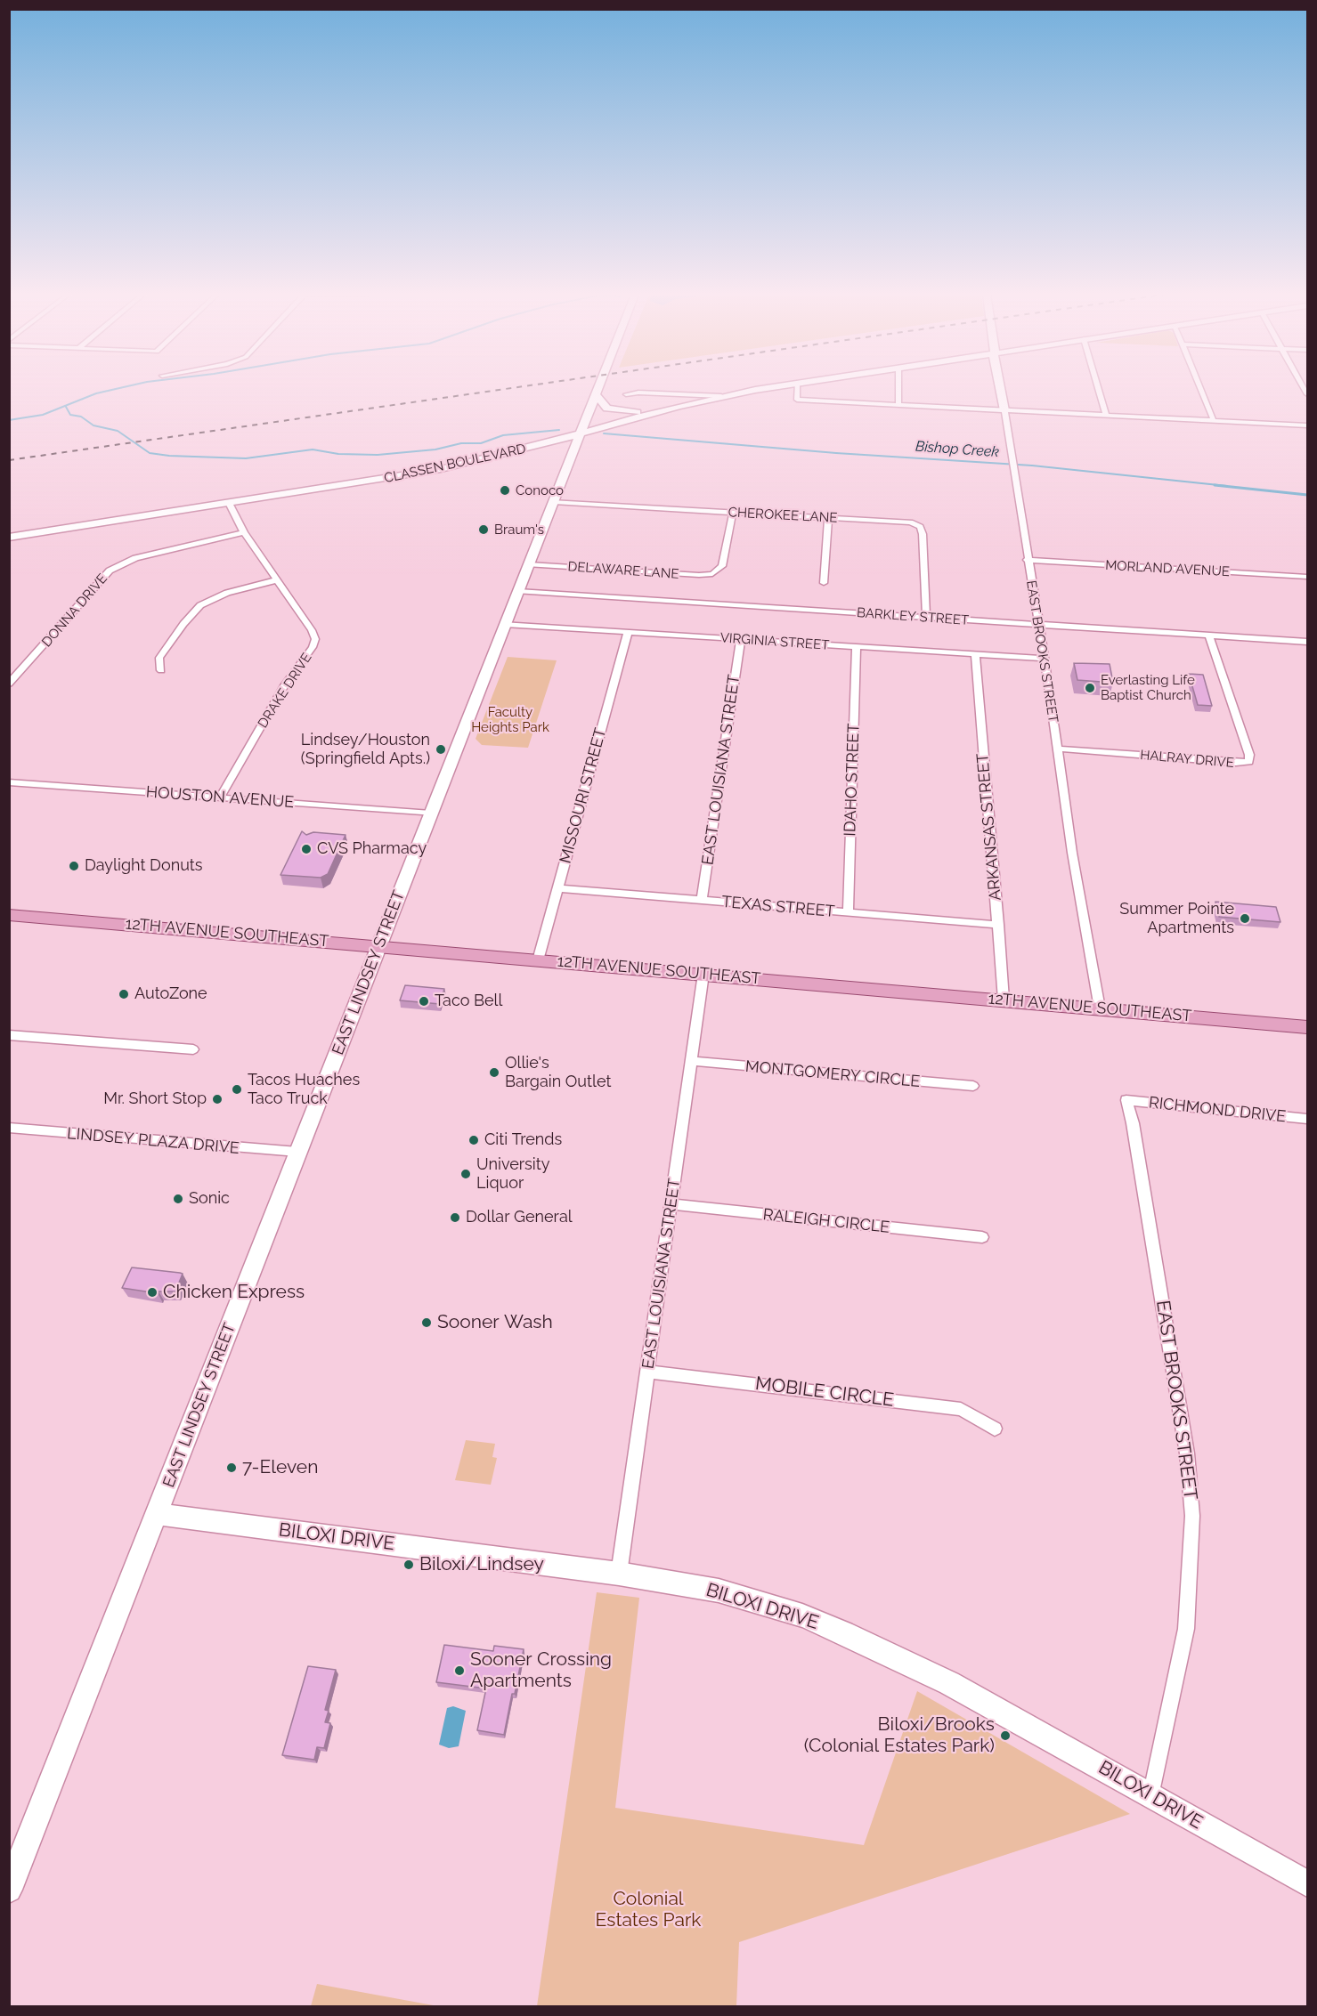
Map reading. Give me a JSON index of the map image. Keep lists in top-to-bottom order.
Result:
{
  "streets": {
    "main road": ["12TH AVENUE SOUTHEAST"],
    "street": [
      "CLASSEN BOULEVARD",
      "CHEROKEE LANE",
      "MORLAND AVENUE",
      "DELAWARE LANE",
      "DONNA DRIVE",
      "BARKLEY STREET",
      "VIRGINIA STREET",
      "EAST BROOKS STREET",
      "DRAKE DRIVE",
      "HALRAY DRIVE",
      "EAST LOUISIANA STREET",
      "IDAHO STREET",
      "MISSOURI STREET",
      "HOUSTON AVENUE",
      "ARKANSAS STREET",
      "TEXAS STREET",
      "EAST LINDSEY STREET",
      "MONTGOMERY CIRCLE",
      "RICHMOND DRIVE",
      "LINDSEY PLAZA DRIVE",
      "RALEIGH CIRCLE",
      "MOBILE CIRCLE",
      "BILOXI DRIVE"
    ]
  },
  "crossings": [
    ["CLASSEN BOULEVARD", "DRAKE DRIVE"],
    ["CLASSEN BOULEVARD", "EAST LINDSEY STREET"],
    ["CHEROKEE LANE", "DELAWARE LANE"],
    ["CHEROKEE LANE", "BARKLEY STREET"],
    ["CHEROKEE LANE", "EAST LINDSEY STREET"],
    ["MORLAND AVENUE", "EAST BROOKS STREET"],
    ["DELAWARE LANE", "EAST LINDSEY STREET"],
    ["DONNA DRIVE", "DRAKE DRIVE"],
    ["BARKLEY STREET", "EAST BROOKS STREET"],
    ["BARKLEY STREET", "HALRAY DRIVE"],
    ["BARKLEY STREET", "EAST LINDSEY STREET"],
    ["VIRGINIA STREET", "EAST BROOKS STREET"],
    ["VIRGINIA STREET", "EAST LOUISIANA STREET"],
    ["VIRGINIA STREET", "IDAHO STREET"],
    ["VIRGINIA STREET", "MISSOURI STREET"],
    ["VIRGINIA STREET", "ARKANSAS STREET"],
    ["VIRGINIA STREET", "EAST LINDSEY STREET"],
    ["EAST BROOKS STREET", "HALRAY DRIVE"],
    ["EAST BROOKS STREET", "12TH AVENUE SOUTHEAST"],
    ["EAST BROOKS STREET", "RICHMOND DRIVE"],
    ["EAST BROOKS STREET", "BILOXI DRIVE"],
    ["DRAKE DRIVE", "HOUSTON AVENUE"],
    ["EAST LOUISIANA STREET", "TEXAS STREET"],
    ["EAST LOUISIANA STREET", "12TH AVENUE SOUTHEAST"],
    ["EAST LOUISIANA STREET", "MONTGOMERY CIRCLE"],
    ["EAST LOUISIANA STREET", "RALEIGH CIRCLE"],
    ["EAST LOUISIANA STREET", "MOBILE CIRCLE"],
    ["EAST LOUISIANA STREET", "BILOXI DRIVE"],
    ["IDAHO STREET", "TEXAS STREET"],
    ["MISSOURI STREET", "TEXAS STREET"],
    ["MISSOURI STREET", "12TH AVENUE SOUTHEAST"],
    ["HOUSTON AVENUE", "EAST LINDSEY STREET"],
    ["ARKANSAS STREET", "TEXAS STREET"],
    ["ARKANSAS STREET", "12TH AVENUE SOUTHEAST"],
    ["12TH AVENUE SOUTHEAST", "EAST LINDSEY STREET"],
    ["EAST LINDSEY STREET", "LINDSEY PLAZA DRIVE"],
    ["EAST LINDSEY STREET", "BILOXI DRIVE"]
  ],
  "water": ["Bishop Creek"],
  "parks": ["Faculty Heights Park", "Colonial Estates Park"],
  "places": [
    "Conoco",
    "Braum's",
    "Everlasting Life Baptist Church",
    "Lindsey/Houston (Springfield Apts.)",
    "CVS Pharmacy",
    "Daylight Donuts",
    "Summer Pointe Apartments",
    "AutoZone",
    "Taco Bell",
    "Ollie's Bargain Outlet",
    "Tacos Huaches Taco Truck",
    "Mr. Short Stop",
    "Citi Trends",
    "University Liquor",
    "Sonic",
    "Dollar General",
    "Chicken Express",
    "Sooner Wash",
    "7-Eleven",
    "Biloxi/Lindsey",
    "Sooner Crossing Apartments",
    "Biloxi/Brooks (Colonial Estates Park)"
  ]
}
